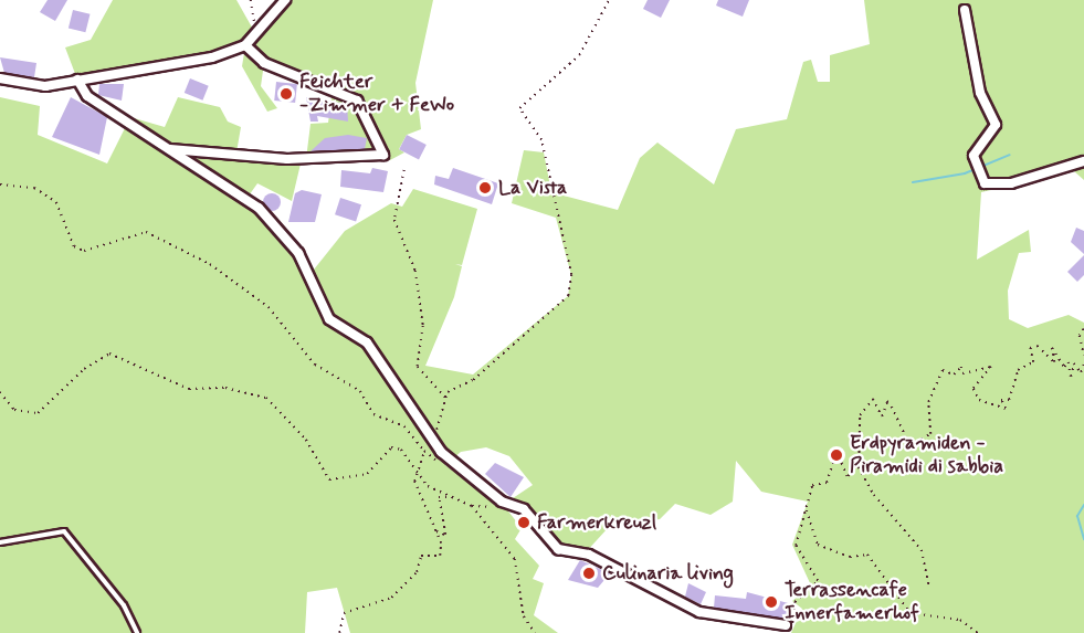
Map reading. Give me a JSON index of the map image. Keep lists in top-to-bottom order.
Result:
{
  "places": [
    "Feichter -Zimmer + FeWo",
    "La Vista",
    "Erdpyramiden - Piramidi di sabbia",
    "Farmerkreuzl",
    "Culinaria living",
    "Terrassencafe Innerfamerhof"
  ]
}
